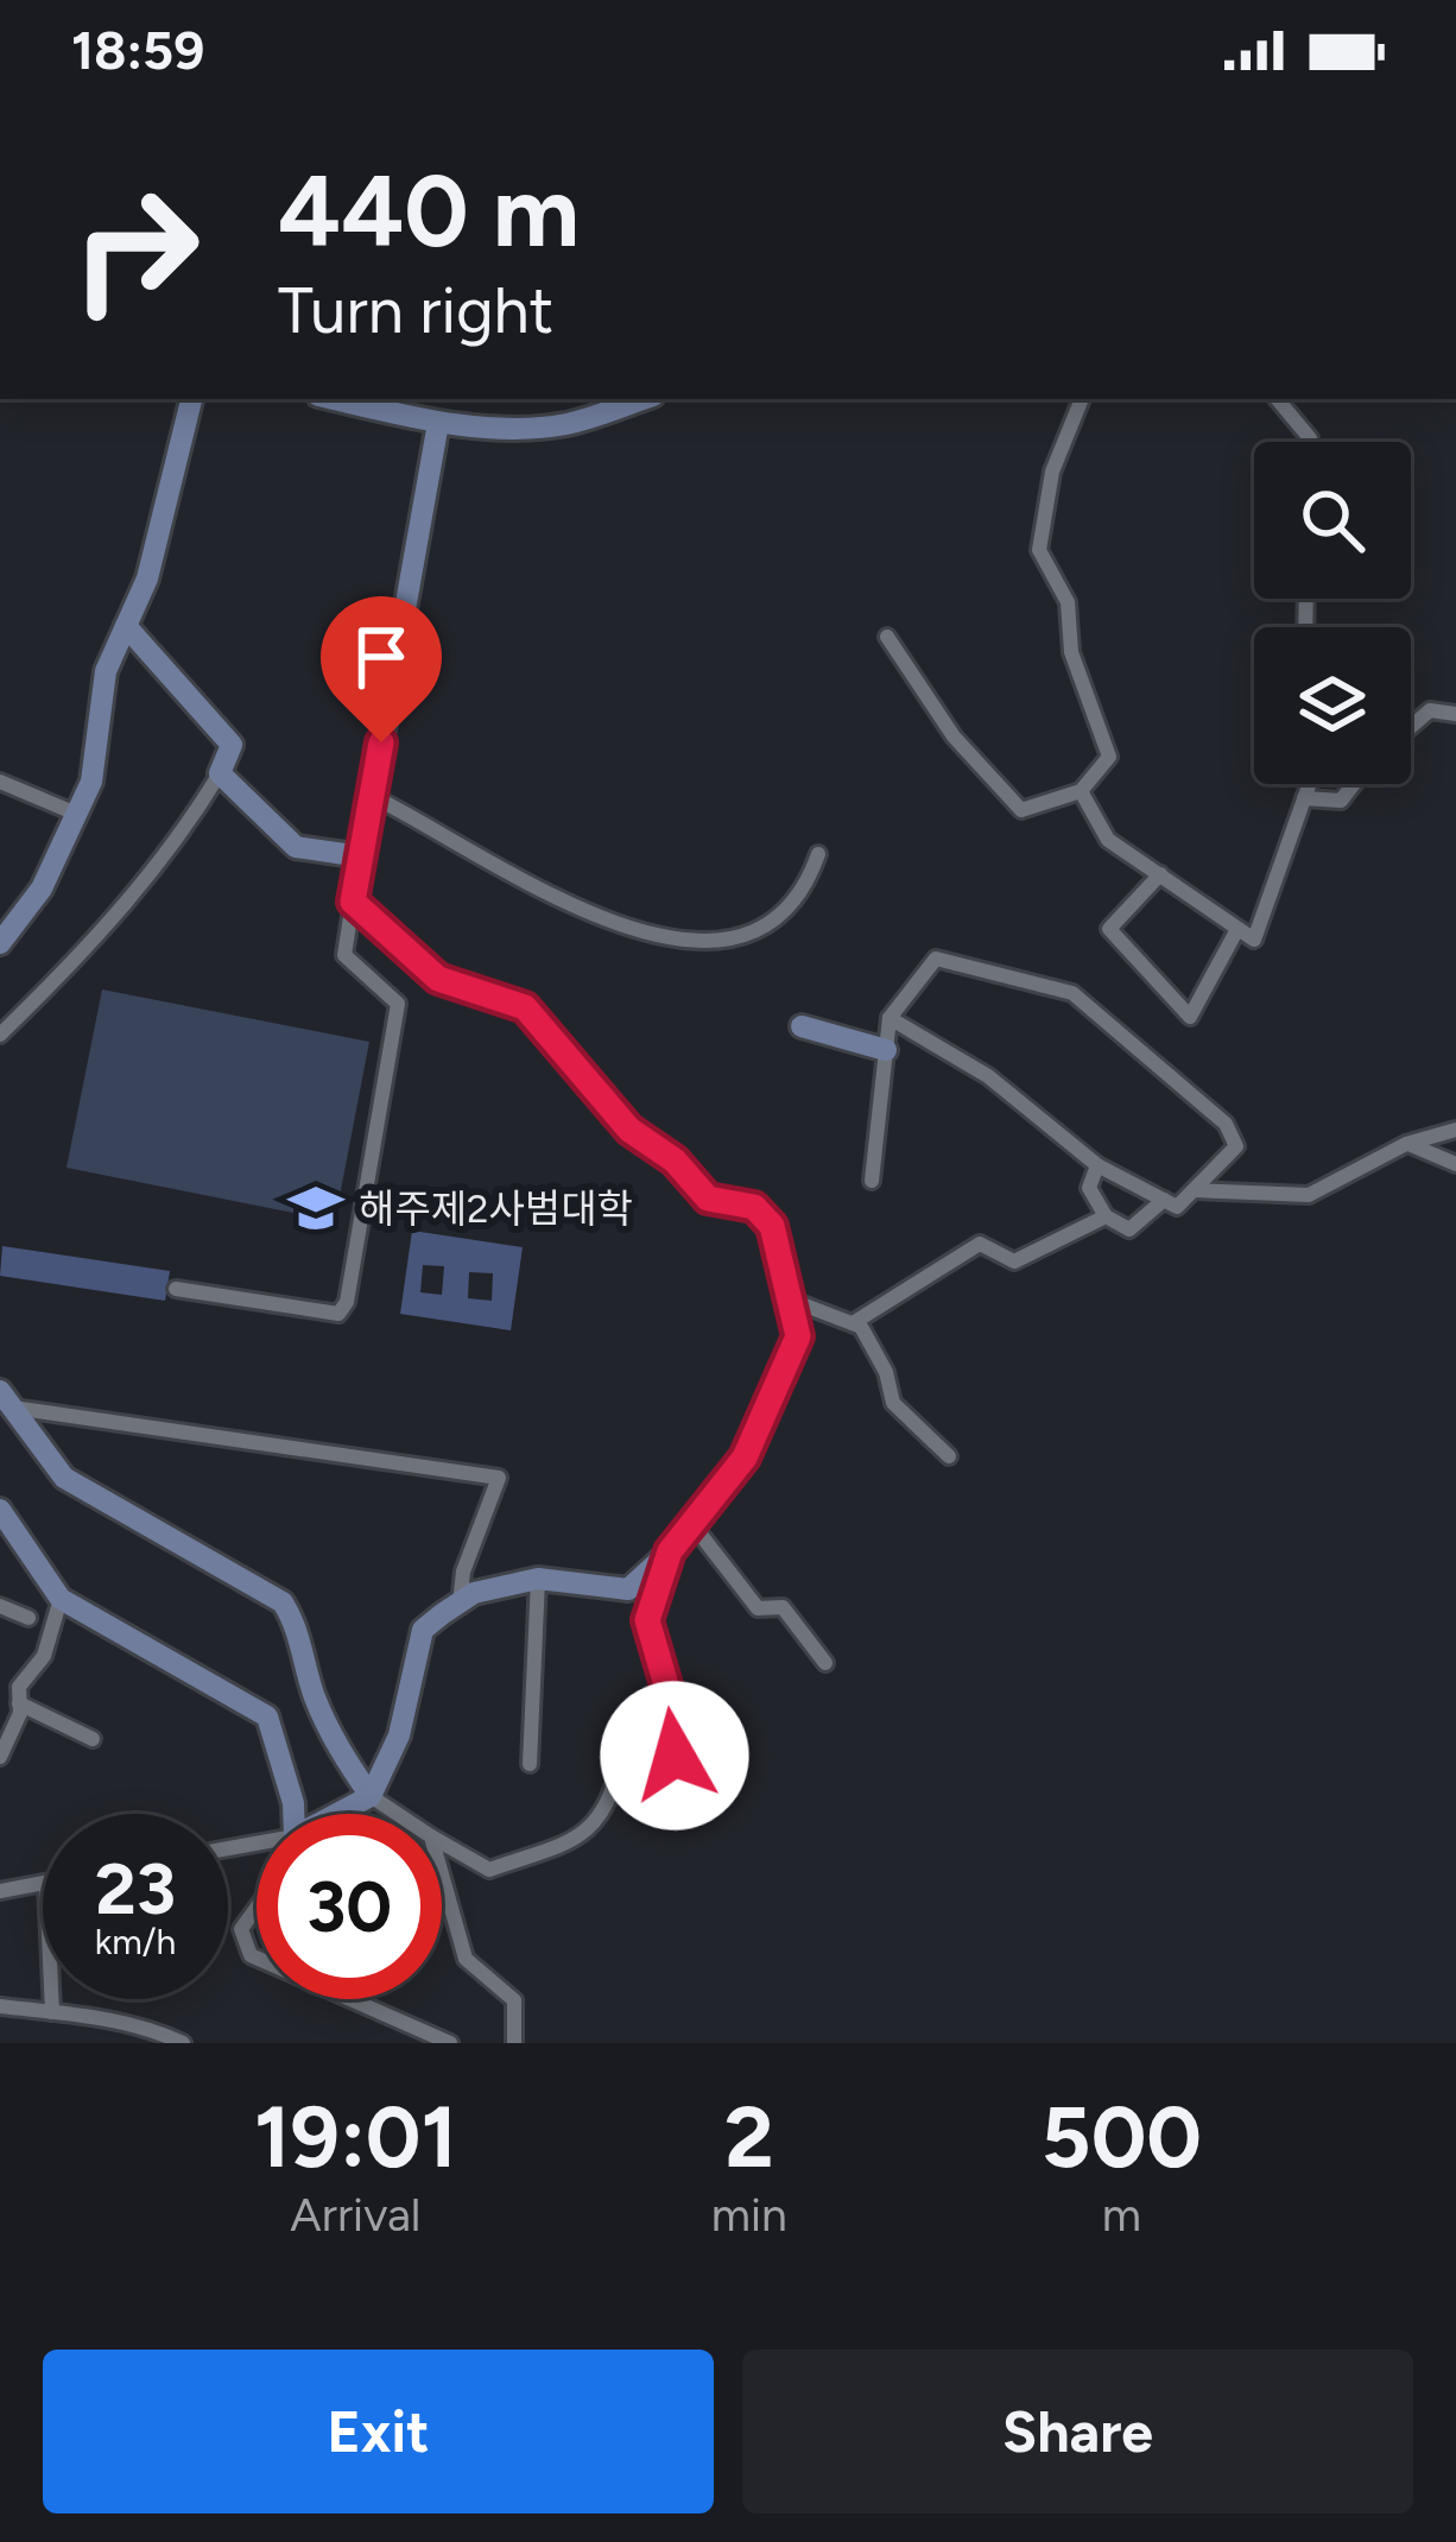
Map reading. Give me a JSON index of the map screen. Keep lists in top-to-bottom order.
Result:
{
  "places": {
    "school or university": ["해주제2사범대학"]
  },
  "page": {
    "status": "18:59",
    "turn": ["440 m", "Turn right"],
    "speed": "23 km/h",
    "limit": "30",
    "eta": [
      "19:01",
      "Arrival",
      "2",
      "min",
      "500",
      "m"
    ],
    "buttons": ["Exit", "Share"]
  }
}
